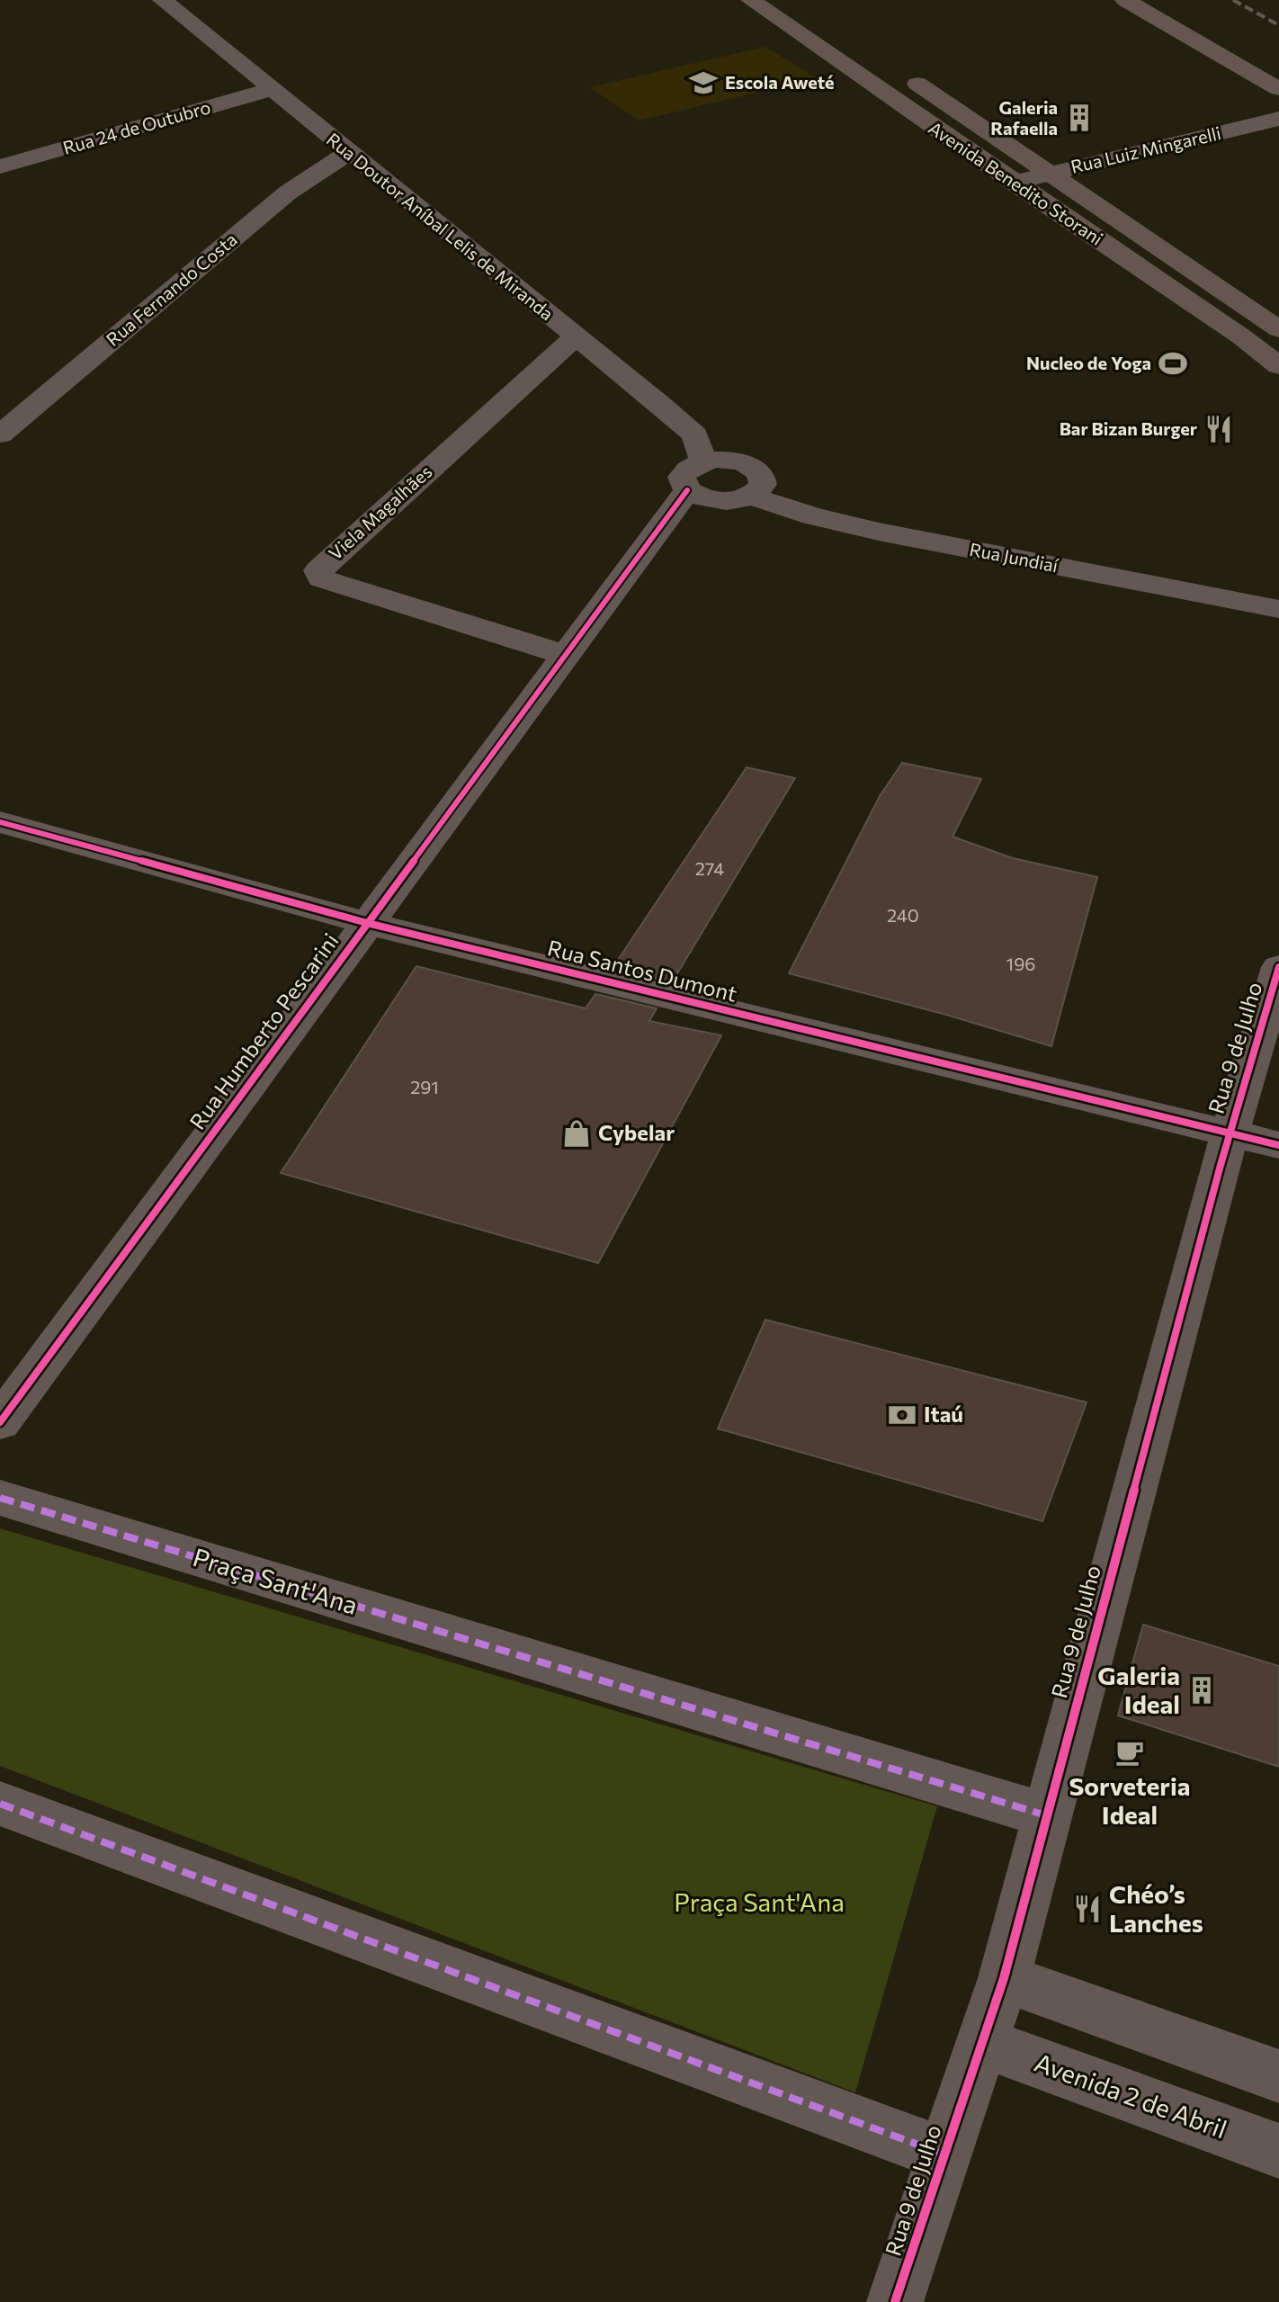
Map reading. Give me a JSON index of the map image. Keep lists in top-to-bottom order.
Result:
{
  "streets": {
    "main road": ["Avenida Benedito Storani"],
    "street": [
      "Rua 24 de Outubro",
      "Rua Luiz Mingarelli",
      "Rua Doutor Aníbal Lelis de Miranda",
      "Rua Fernando Costa",
      "Viela Magalhães",
      "Rua Jundiaí",
      "Rua Santos Dumont",
      "Rua Humberto Pescarini",
      "Rua 9 de Julho",
      "Praça Sant'Ana",
      "Avenida 2 de Abril"
    ]
  },
  "crossings": [
    ["Rua 24 de Outubro", "Rua Doutor Aníbal Lelis de Miranda"],
    ["Rua Luiz Mingarelli", "Avenida Benedito Storani"],
    ["Rua Doutor Aníbal Lelis de Miranda", "Rua Fernando Costa"],
    ["Rua Doutor Aníbal Lelis de Miranda", "Viela Magalhães"],
    ["Rua Doutor Aníbal Lelis de Miranda", "Rua Humberto Pescarini"],
    ["Viela Magalhães", "Rua Humberto Pescarini"],
    ["Rua Santos Dumont", "Rua Humberto Pescarini"],
    ["Rua Santos Dumont", "Rua 9 de Julho"],
    ["Rua 9 de Julho", "Praça Sant'Ana"],
    ["Rua 9 de Julho", "Avenida 2 de Abril"]
  ],
  "parks": ["Praça Sant'Ana"],
  "places": {
    "school or university": ["Escola Aweté"],
    "building": ["Galeria Rafaella", "Galeria Ideal"],
    "sports": ["Nucleo de Yoga"],
    "restaurant": ["Bar Bizan Burger", "Chéo’s Lanches"],
    "shop": ["Cybelar"],
    "bank": ["Itaú"],
    "cafe": ["Sorveteria Ideal"]
  },
  "house_numbers": [
    "274",
    "240",
    "196",
    "291"
  ]
}
